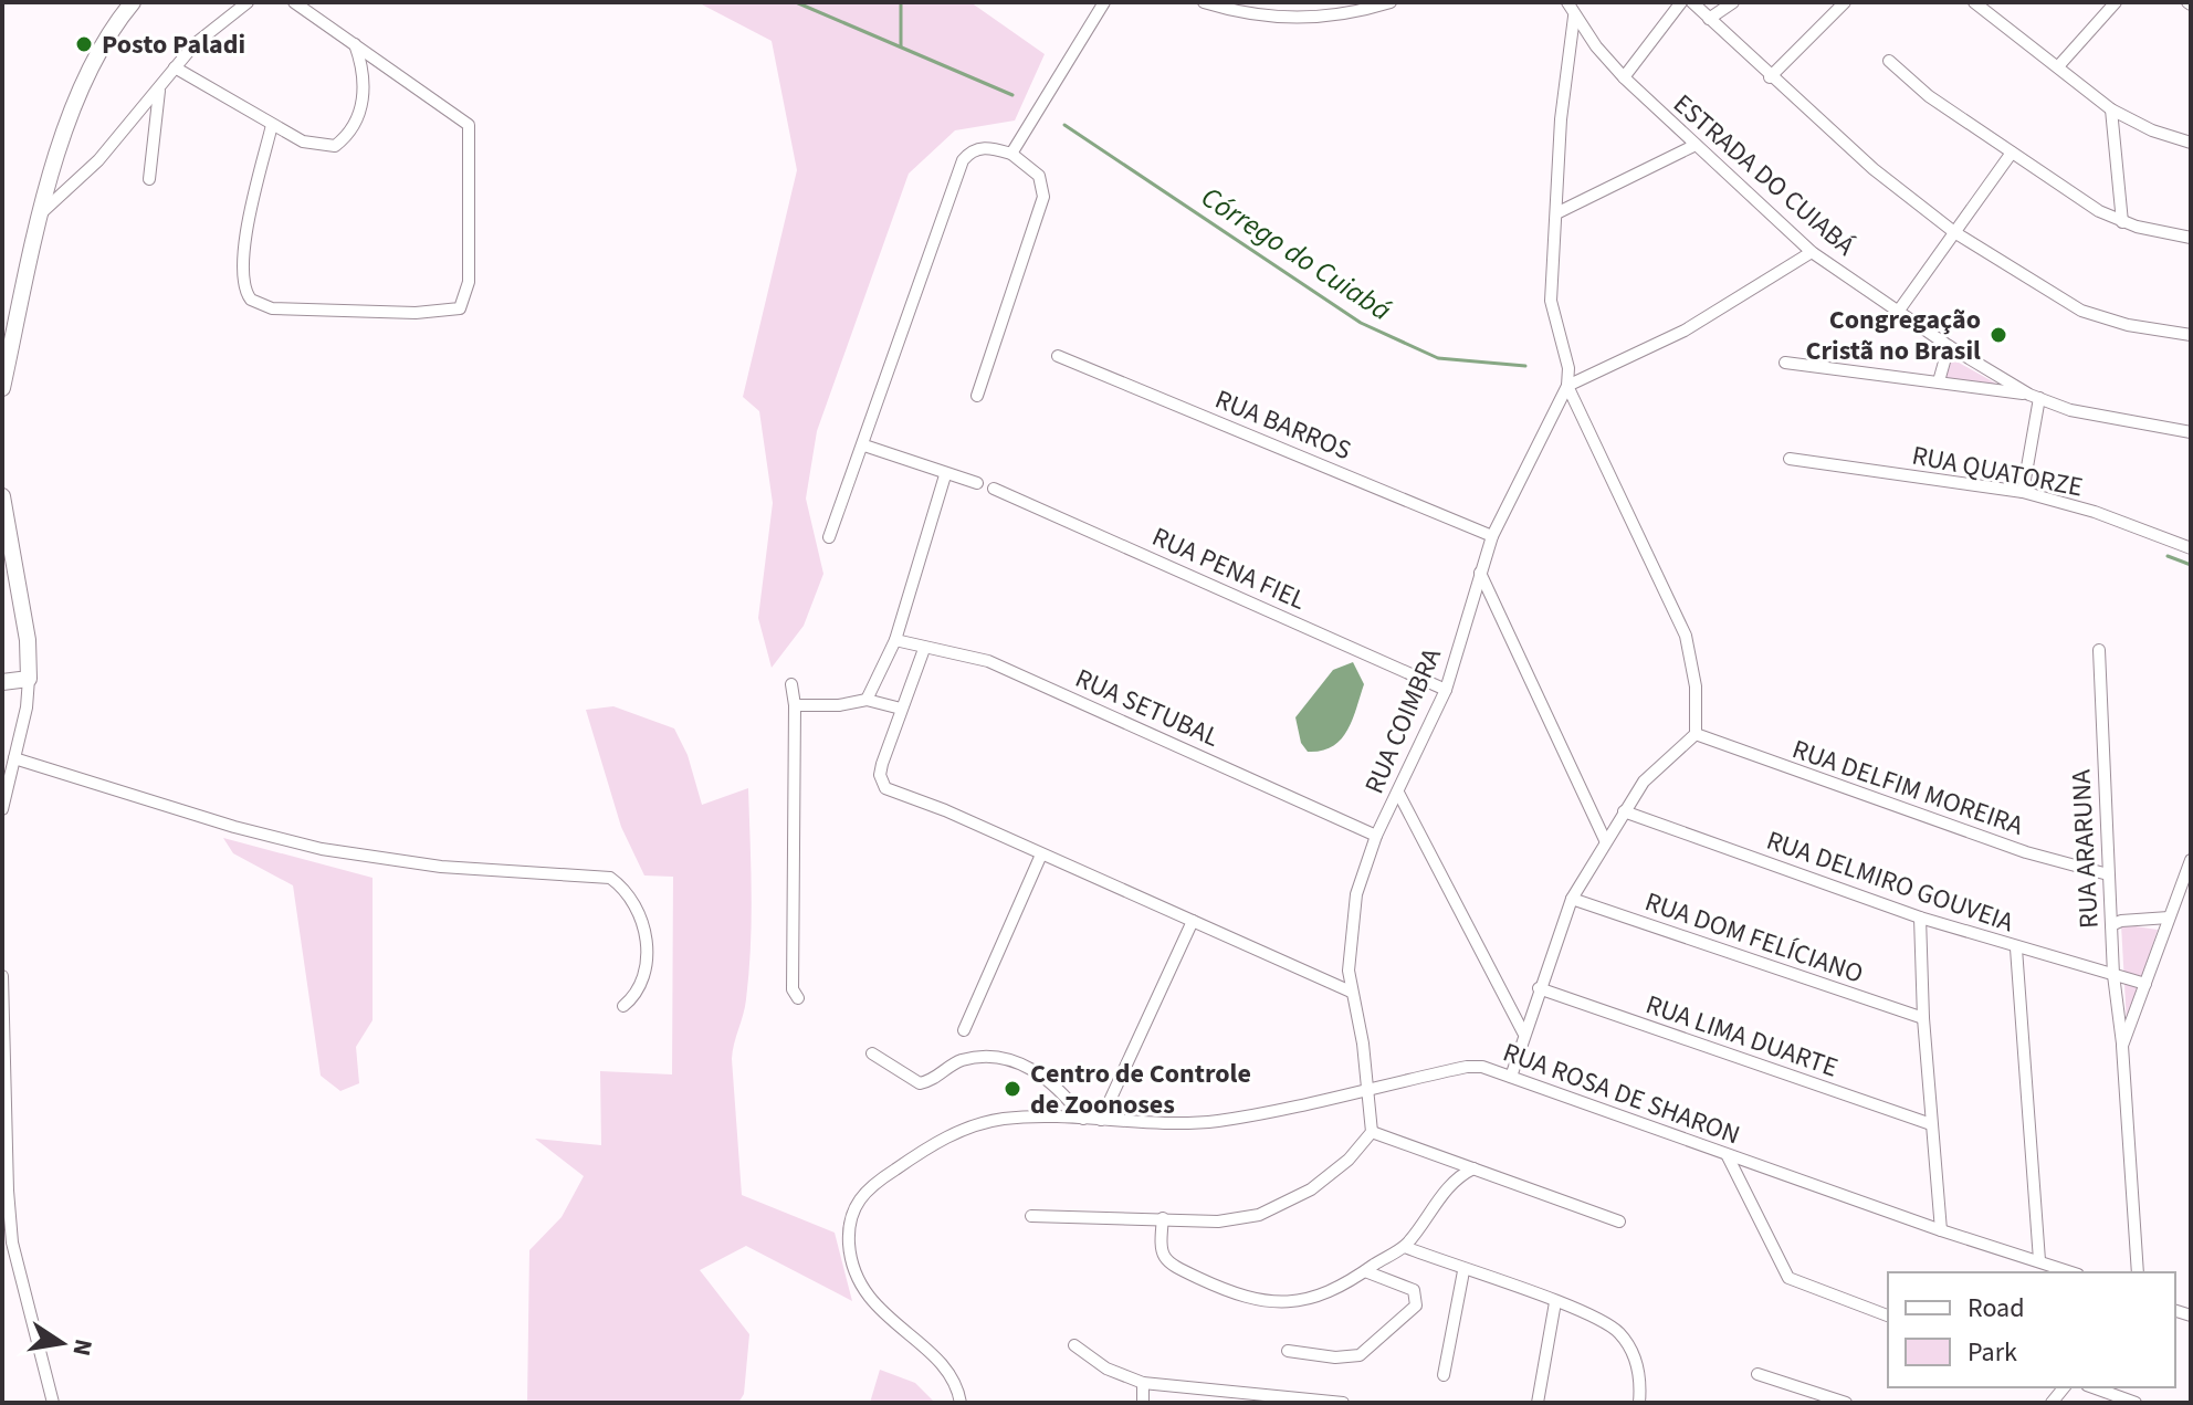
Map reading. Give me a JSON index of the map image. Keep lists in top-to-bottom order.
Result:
{
  "streets": {
    "street": [
      "ESTRADA DO CUIABÁ",
      "RUA BARROS",
      "RUA QUATORZE",
      "RUA PENA FIEL",
      "RUA SETUBAL",
      "RUA COIMBRA",
      "RUA DELFIM MOREIRA",
      "RUA ARARUNA",
      "RUA DELMIRO GOUVEIA",
      "RUA DOM FELÍCIANO",
      "RUA LIMA DUARTE",
      "RUA ROSA DE SHARON"
    ]
  },
  "crossings": [
    ["RUA BARROS", "RUA COIMBRA"],
    ["RUA PENA FIEL", "RUA COIMBRA"],
    ["RUA SETUBAL", "RUA COIMBRA"],
    ["RUA COIMBRA", "RUA ROSA DE SHARON"],
    ["RUA DELFIM MOREIRA", "RUA ARARUNA"],
    ["RUA ARARUNA", "RUA DELMIRO GOUVEIA"]
  ],
  "water": ["Córrego do Cuiabá"],
  "places": ["Posto Paladi", "Congregação Cristã no Brasil", "Centro de Controle de Zoonoses"],
  "legend": ["Road", "Park"],
  "north": "right"
}
